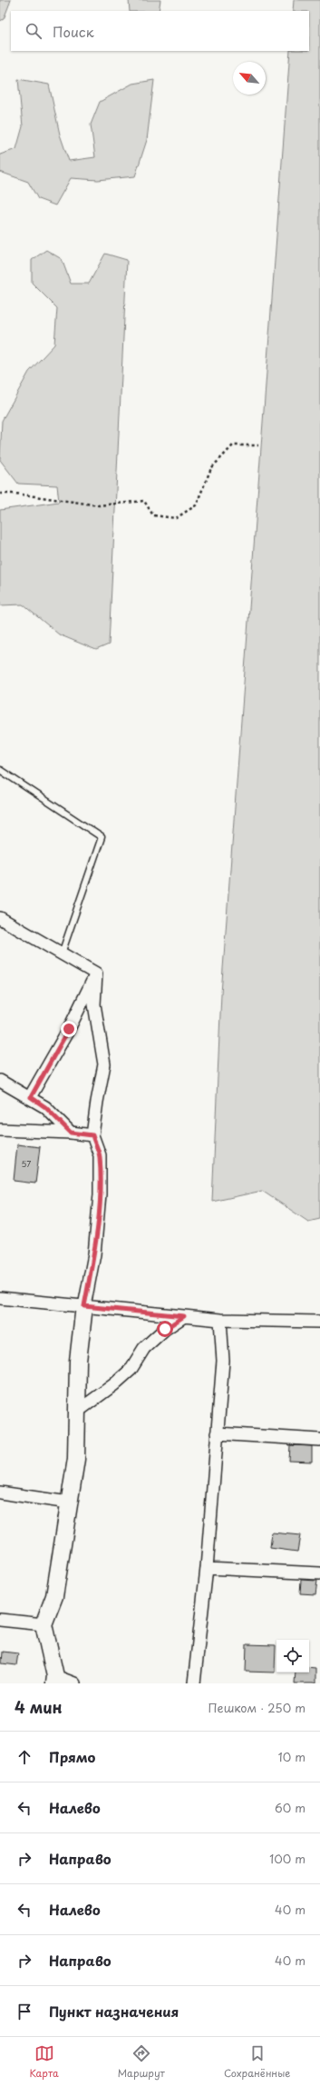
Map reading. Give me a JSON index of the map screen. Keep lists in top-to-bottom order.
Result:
{
  "house_numbers": ["57"],
  "north": "top left",
  "page": {
    "search": "Поиск",
    "heading": ["4 мин", "Пешком · 250 m"],
    "list": [
      ["Прямо", "10 m"],
      ["Налево", "60 m"],
      ["Направо", "100 m"],
      ["Налево", "40 m"],
      ["Направо", "40 m"],
      "Пункт назначения"
    ],
    "nav": ["Карта", "Маршрут", "Сохранённые"]
  }
}
